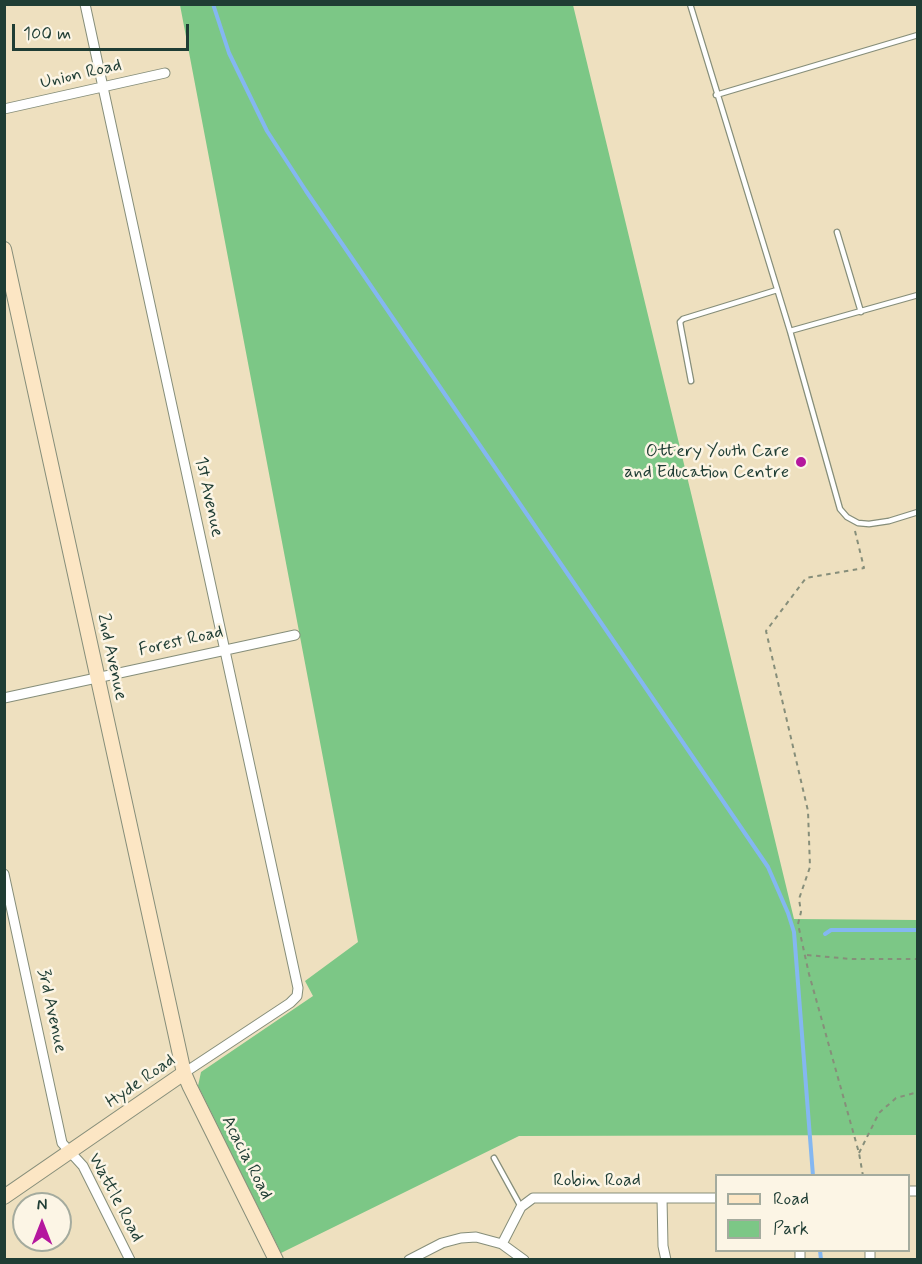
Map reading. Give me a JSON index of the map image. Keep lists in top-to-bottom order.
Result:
{
  "streets": {
    "street": [
      "Union Road",
      "1st Avenue",
      "Forest Road",
      "2nd Avenue",
      "3rd Avenue",
      "Hyde Road",
      "Acacia Road",
      "Robin Road",
      "Wattle Road"
    ]
  },
  "crossings": [
    ["Union Road", "1st Avenue"],
    ["1st Avenue", "Forest Road"],
    ["1st Avenue", "Hyde Road"],
    ["Forest Road", "2nd Avenue"],
    ["2nd Avenue", "Hyde Road"],
    ["2nd Avenue", "Acacia Road"],
    ["3rd Avenue", "Hyde Road"],
    ["3rd Avenue", "Wattle Road"],
    ["Hyde Road", "Acacia Road"],
    ["Hyde Road", "Wattle Road"]
  ],
  "places": ["Ottery Youth Care and Education Centre"],
  "legend": ["Road", "Park"],
  "scale_bar": "100 m",
  "north": "top"
}
